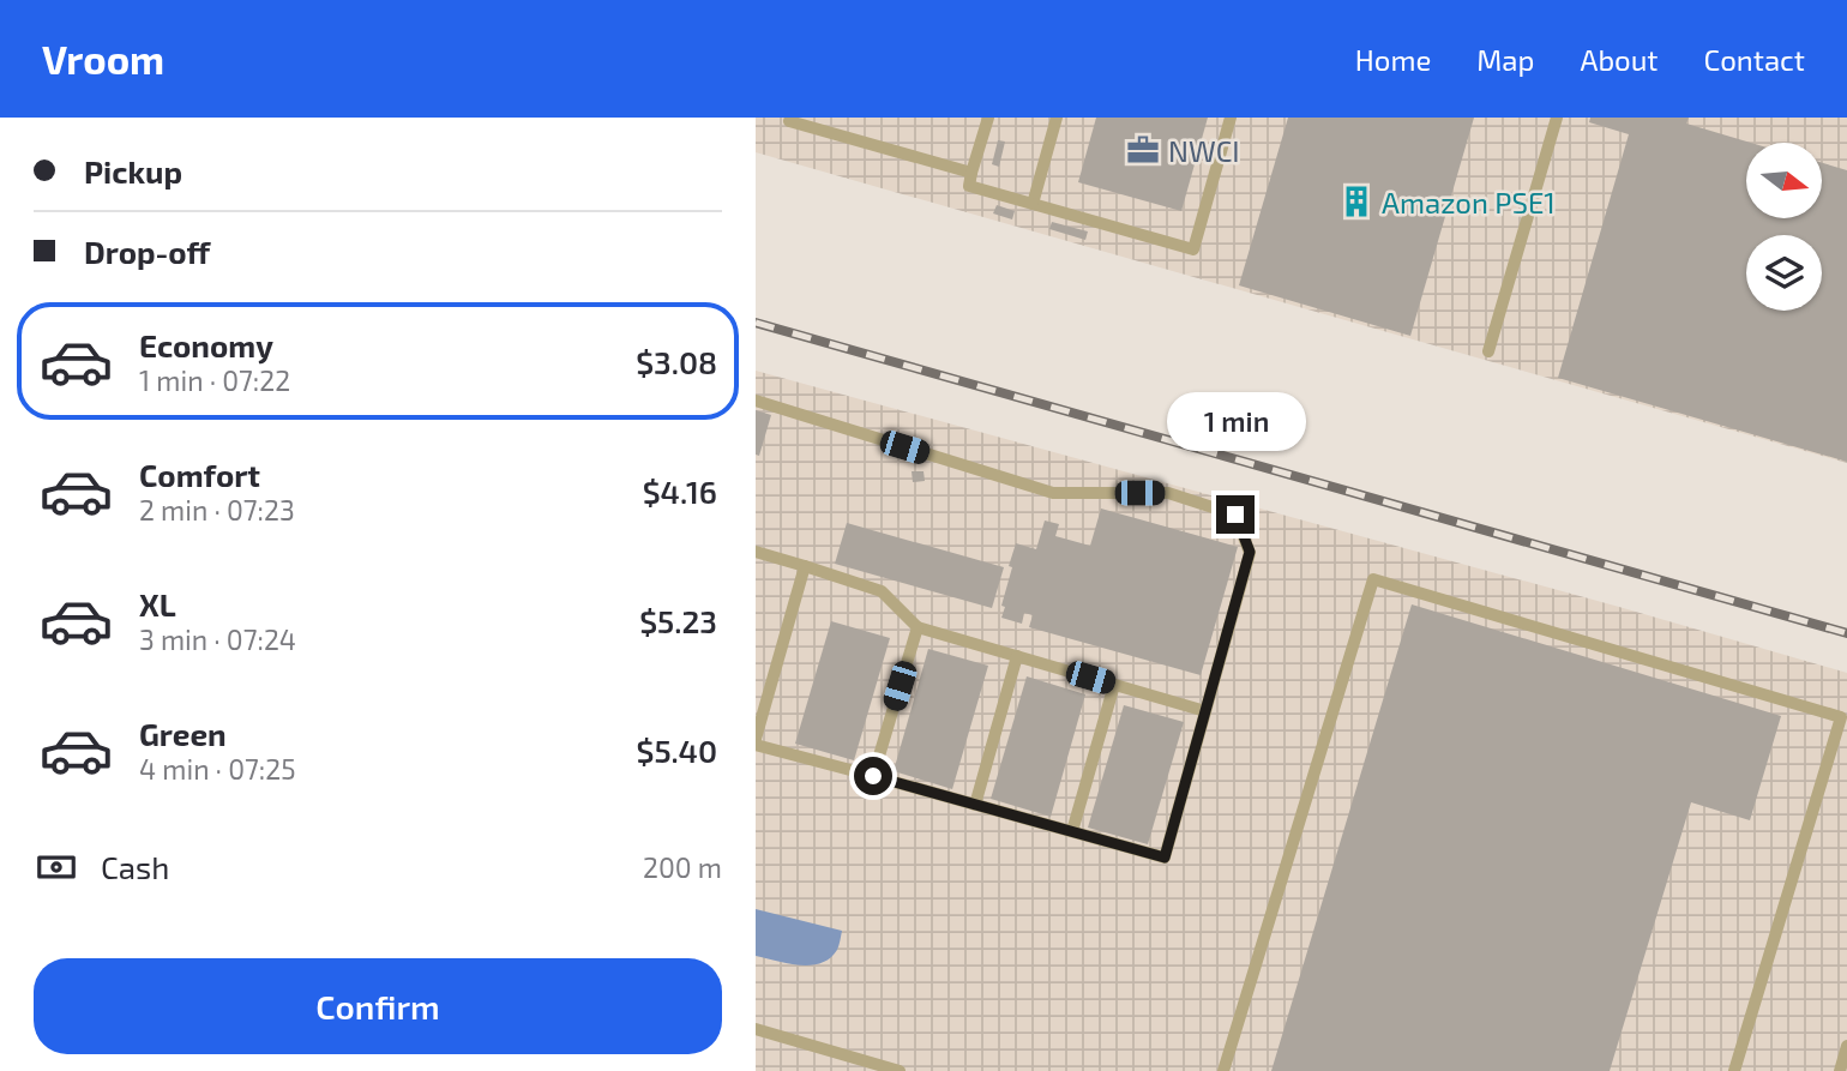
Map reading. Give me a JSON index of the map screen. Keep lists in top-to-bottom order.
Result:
{
  "places": {
    "office": ["NWCI"],
    "building": ["Amazon PSE1"]
  },
  "north": "right",
  "page": {
    "header": "Vroom",
    "nav": [
      "Home",
      "Map",
      "About",
      "Contact"
    ],
    "banner": ["Pickup", "Drop-off"],
    "list": [
      {
        "name": "Economy",
        "note": "1 min · 07:22",
        "value": "$3.08"
      },
      {
        "name": "Comfort",
        "note": "2 min · 07:23",
        "value": "$4.16"
      },
      {
        "name": "XL",
        "note": "3 min · 07:24",
        "value": "$5.23"
      },
      {
        "name": "Green",
        "note": "4 min · 07:25",
        "value": "$5.40"
      }
    ],
    "bubble": "1 min",
    "pay": ["Cash", "200 m"],
    "buttons": "Confirm"
  }
}
